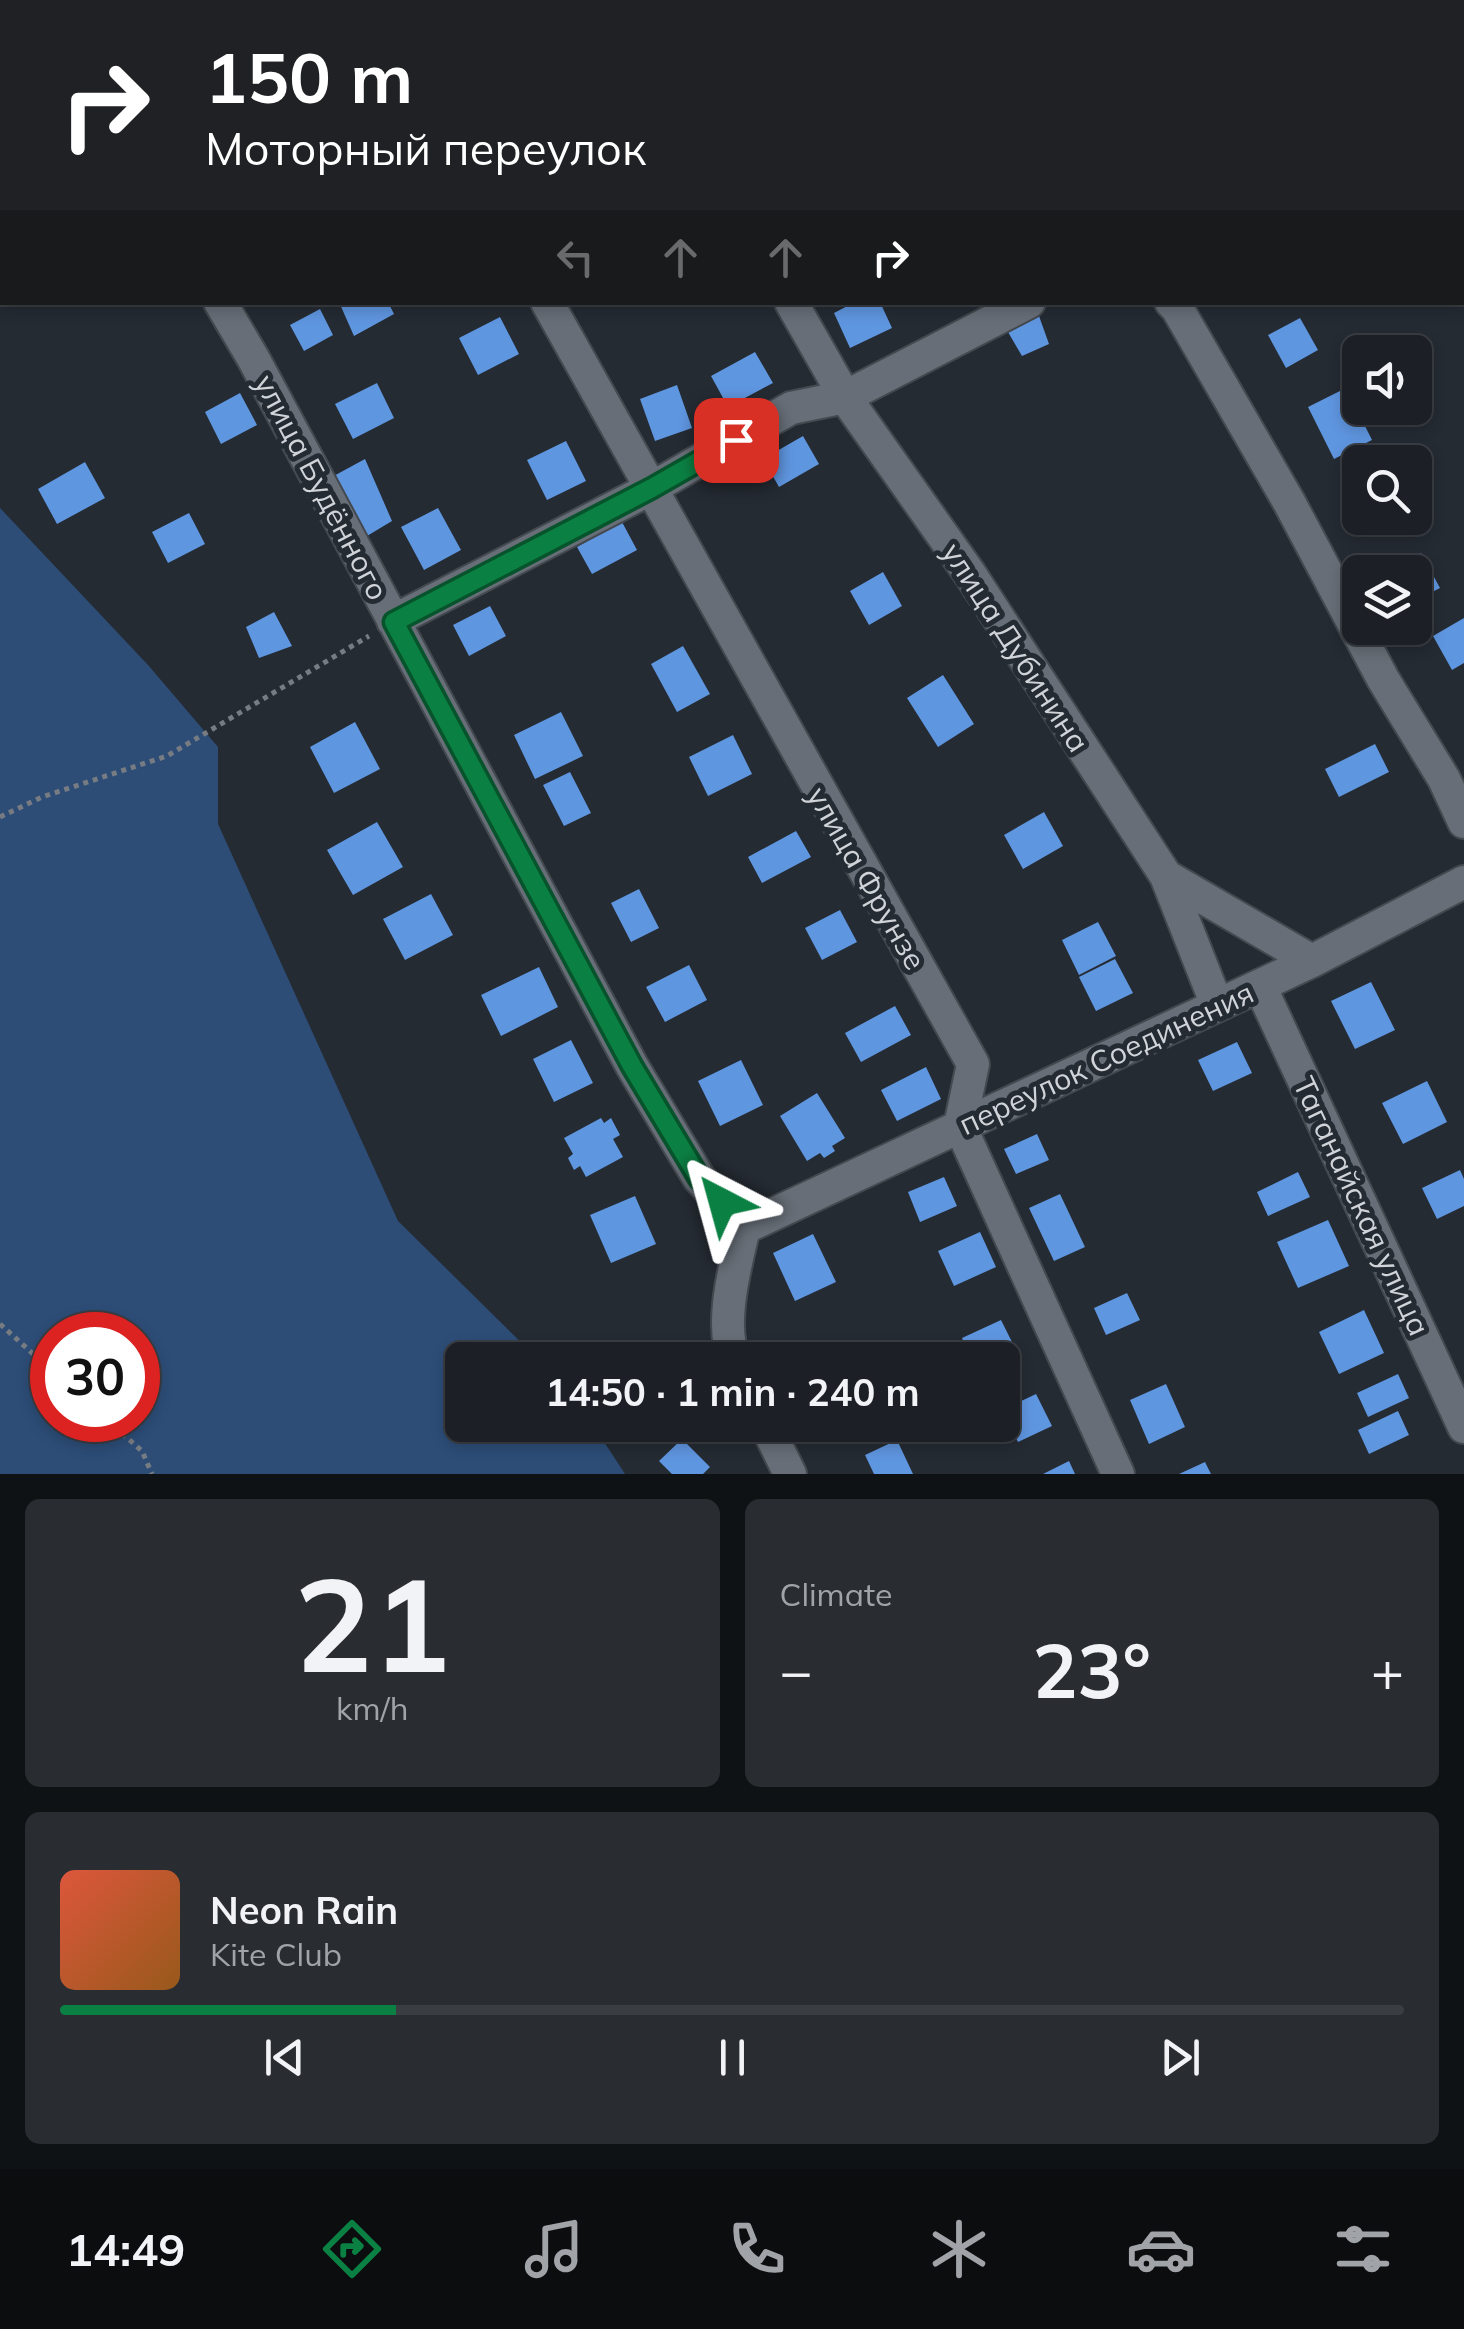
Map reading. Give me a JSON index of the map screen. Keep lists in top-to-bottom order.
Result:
{
  "streets": {
    "street": [
      "улица Будённого",
      "улица Дубинина",
      "улица Фрунзе",
      "переулок Соединения",
      "Таганайская улица"
    ]
  },
  "crossings": [
    ["улица Будённого", "переулок Соединения"],
    ["улица Дубинина", "переулок Соединения"],
    ["улица Фрунзе", "переулок Соединения"],
    ["переулок Соединения", "Таганайская улица"]
  ],
  "page": {
    "turn": ["150 m", "Моторный переулок"],
    "limit": "30",
    "trip": "14:50 · 1 min · 240 m",
    "tile": [
      ["21", "km/h"],
      "Climate"
    ],
    "heat": ["−", "23°", "+"],
    "song": ["Neon Rain", "Kite Club"],
    "tabs": "14:49"
  }
}
